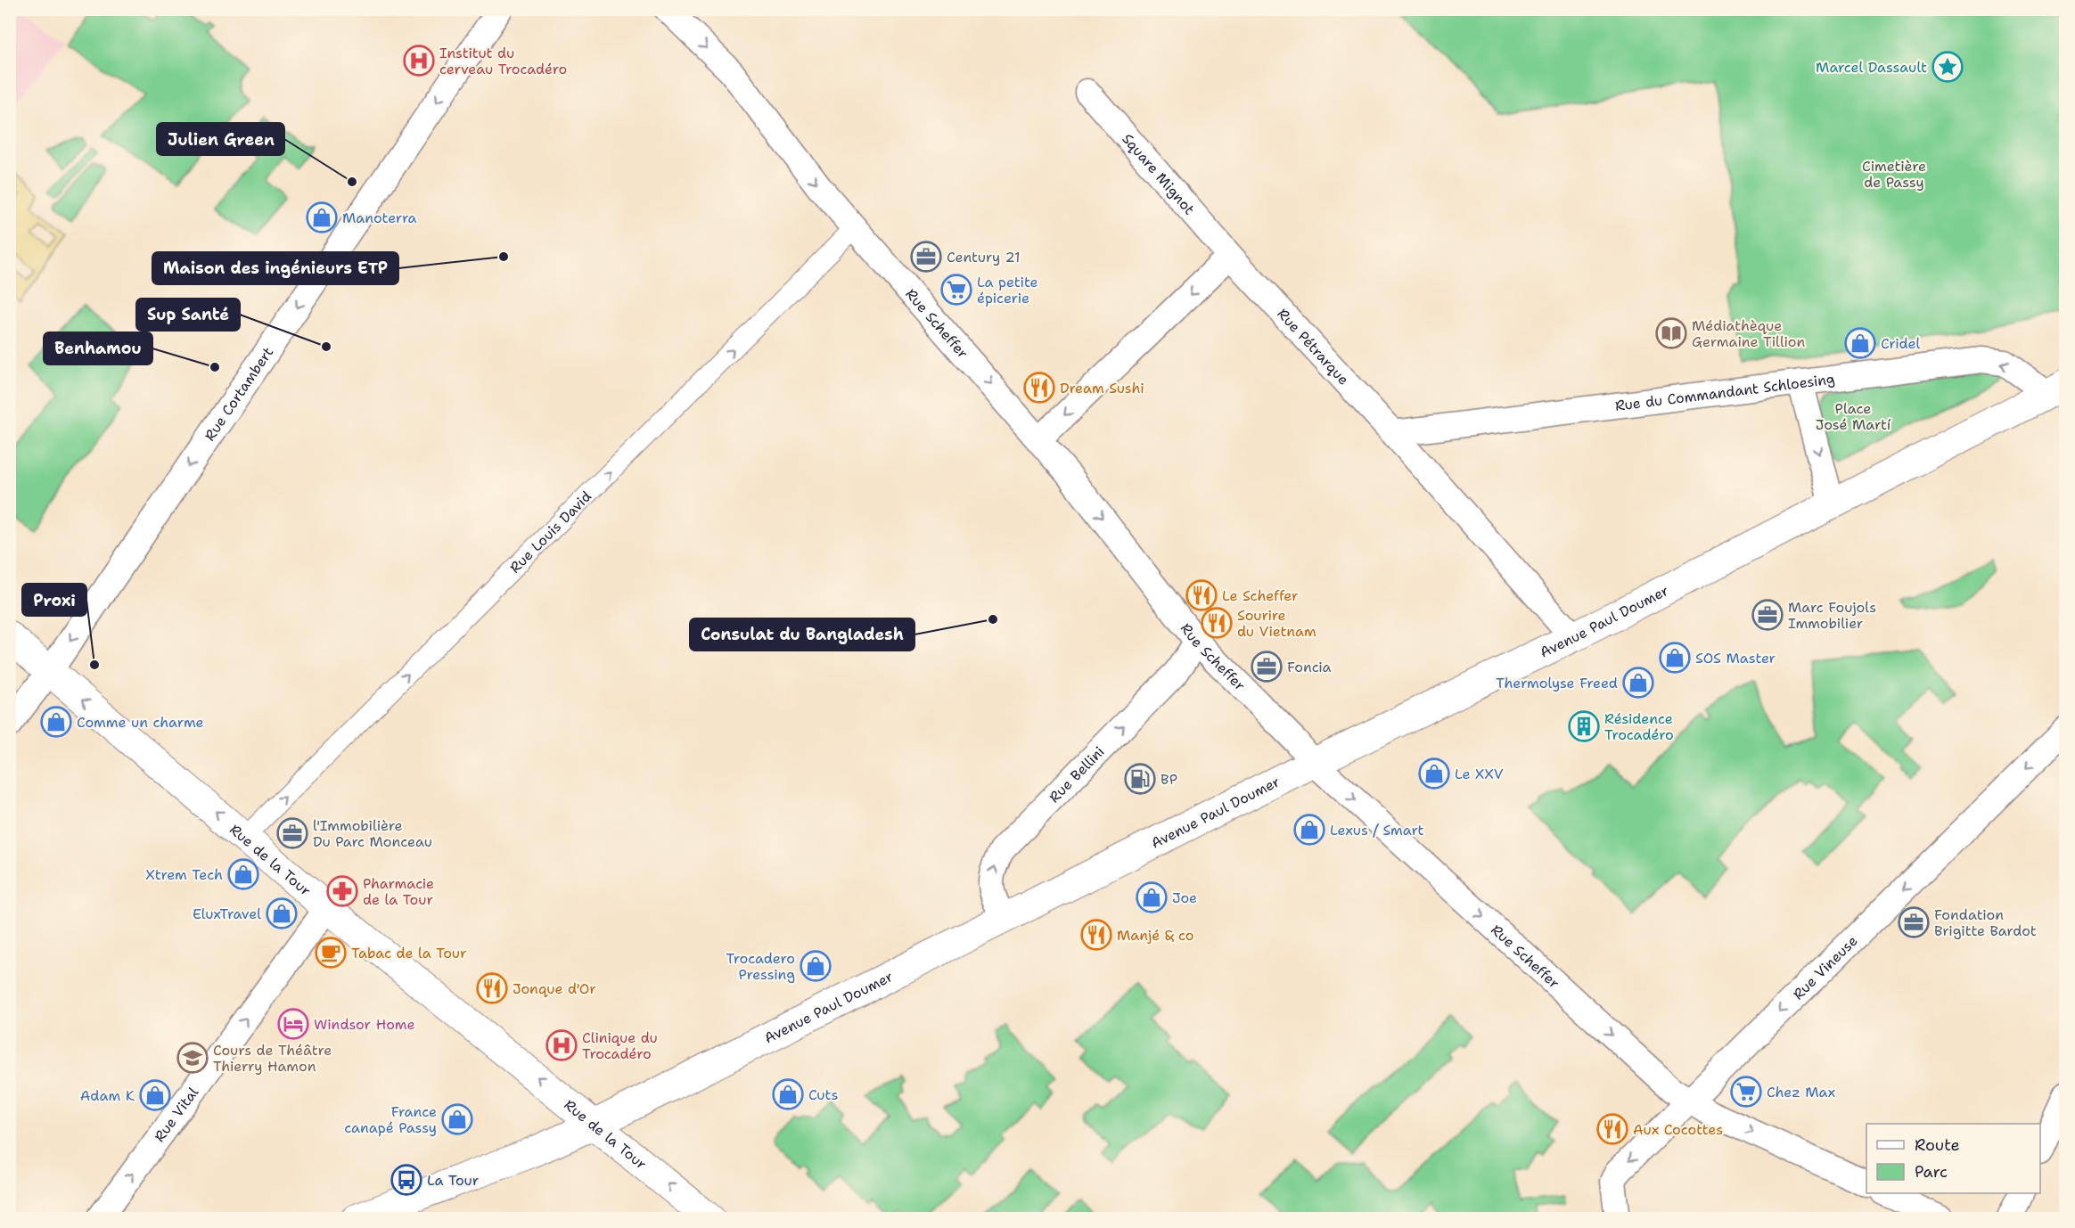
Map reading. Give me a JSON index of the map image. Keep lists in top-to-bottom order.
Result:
{
  "streets": {
    "main road": ["Avenue Paul Doumer", "Rue de la Tour"],
    "street": [
      "Square Mignot",
      "Rue Scheffer",
      "Rue Pétrarque",
      "Rue du Commandant Schloesing",
      "Rue Cortambert",
      "Rue Louis David",
      "Rue Bellini",
      "Rue Vineuse",
      "Rue Vital"
    ]
  },
  "crossings": [
    ["Square Mignot", "Rue Pétrarque"],
    ["Rue Scheffer", "Rue Louis David"],
    ["Rue Scheffer", "Avenue Paul Doumer"],
    ["Rue Scheffer", "Rue Bellini"],
    ["Rue Scheffer", "Rue Vineuse"],
    ["Rue Pétrarque", "Rue du Commandant Schloesing"],
    ["Rue Pétrarque", "Avenue Paul Doumer"],
    ["Rue du Commandant Schloesing", "Avenue Paul Doumer"],
    ["Rue Cortambert", "Rue de la Tour"],
    ["Rue Louis David", "Rue de la Tour"],
    ["Avenue Paul Doumer", "Rue Bellini"],
    ["Avenue Paul Doumer", "Rue de la Tour"],
    ["Rue de la Tour", "Rue Vital"]
  ],
  "one_way": [
    "Rue Scheffer",
    "Rue du Commandant Schloesing",
    "Rue Cortambert",
    "Rue Louis David",
    "Rue Bellini",
    "Rue de la Tour",
    "Rue Vineuse",
    "Rue Vital"
  ],
  "parks": ["Cimetière de Passy", "Place José Martí"],
  "places": {
    "hospital": ["Institut du cerveau Trocadéro", "Clinique du Trocadéro"],
    "place": ["Marcel Dassault"],
    "other": [
      "Julien Green",
      "Maison des ingénieurs ETP",
      "Sup Santé",
      "Benhamou",
      "Consulat du Bangladesh",
      "Proxi"
    ],
    "shop": [
      "Manoterra",
      "Cridel",
      "SOS Master",
      "Thermolyse Freed",
      "Comme un charme",
      "Le XXV",
      "Lexus / Smart",
      "Xtrem Tech",
      "Joe",
      "EluxTravel",
      "Trocadero Pressing",
      "Cuts",
      "Adam K",
      "France canapé Passy"
    ],
    "office": [
      "Century 21",
      "Marc Foujols Immobilier",
      "Foncia",
      "l'Immobilière Du Parc Monceau",
      "Fondation Brigitte Bardot"
    ],
    "supermarket": ["La petite épicerie", "Chez Max"],
    "library": ["Médiathèque Germaine Tillion"],
    "restaurant": [
      "Dream Sushi",
      "Le Scheffer",
      "Sourire du Vietnam",
      "Manjé & co",
      "Jonque d'Or",
      "Aux Cocottes"
    ],
    "building": ["Résidence Trocadéro"],
    "fuel station": ["BP"],
    "pharmacy": ["Pharmacie de la Tour"],
    "cafe": ["Tabac de la Tour"],
    "hotel": ["Windsor Home"],
    "school or university": ["Cours de Théâtre Thierry Hamon"],
    "bus stop": ["La Tour"]
  },
  "legend": ["Route", "Parc"]
}
